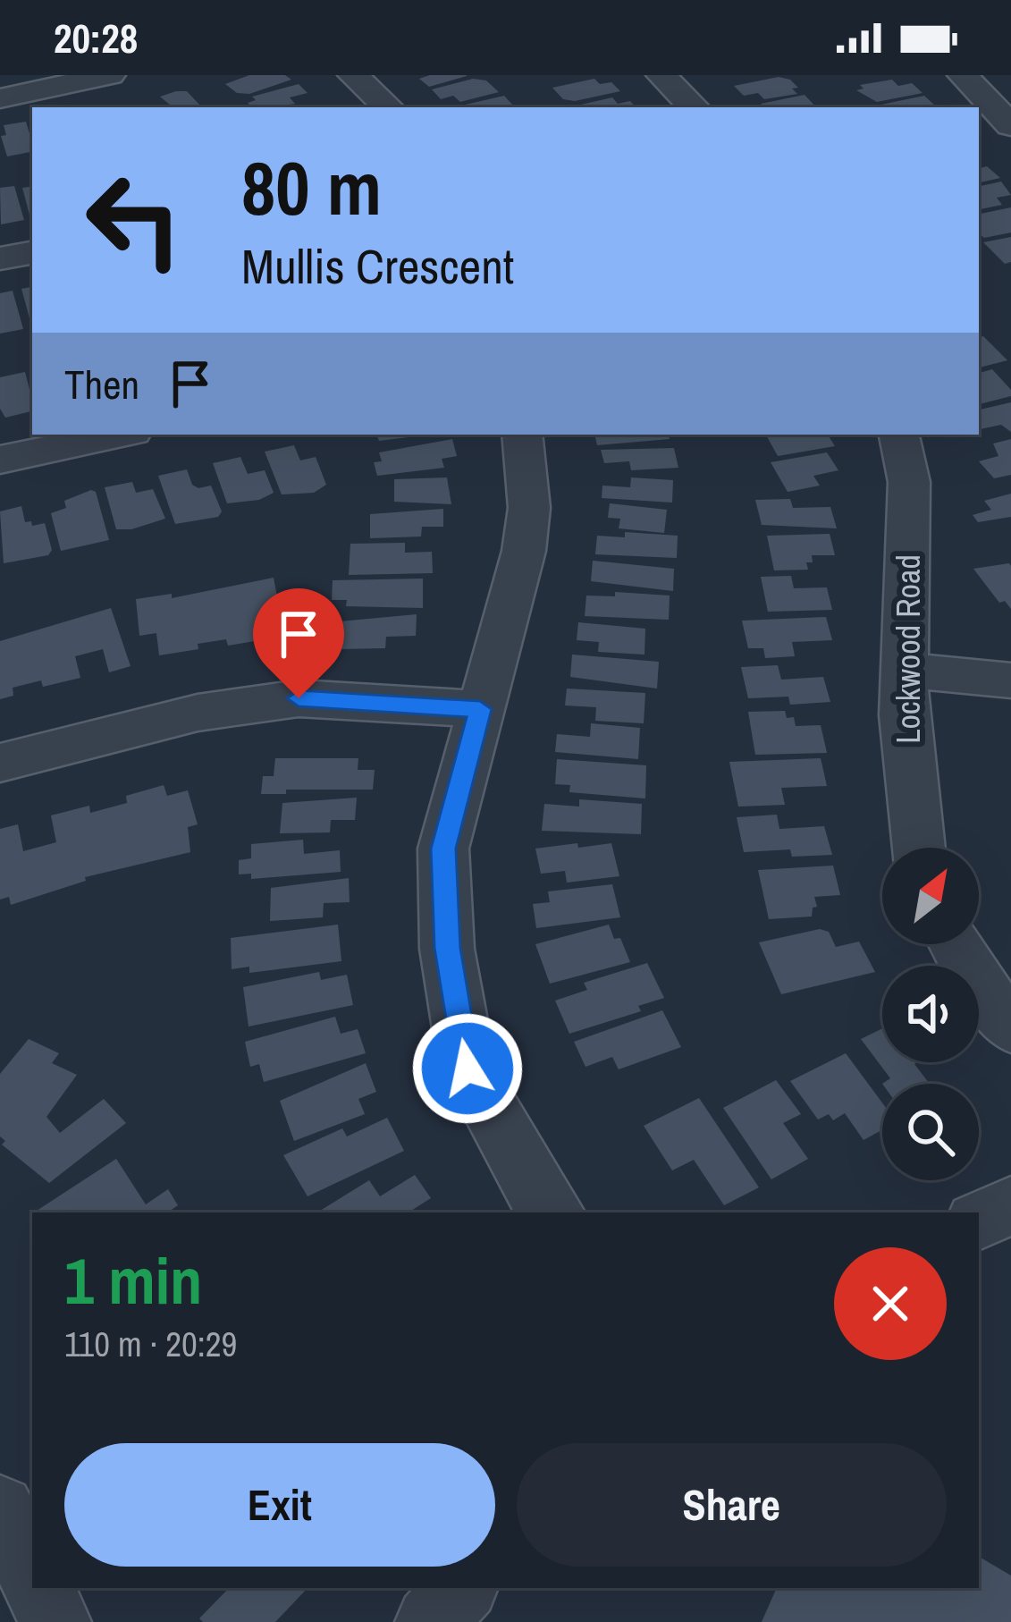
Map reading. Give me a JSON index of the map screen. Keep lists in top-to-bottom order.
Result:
{
  "streets": {
    "street": ["Lockwood Road"]
  },
  "north": "top right",
  "page": {
    "status": "20:28",
    "turn": ["80 m", "Mullis Crescent"],
    "then": "Then",
    "heading": ["1 min", "110 m · 20:29"],
    "buttons": ["Exit", "Share"]
  }
}
